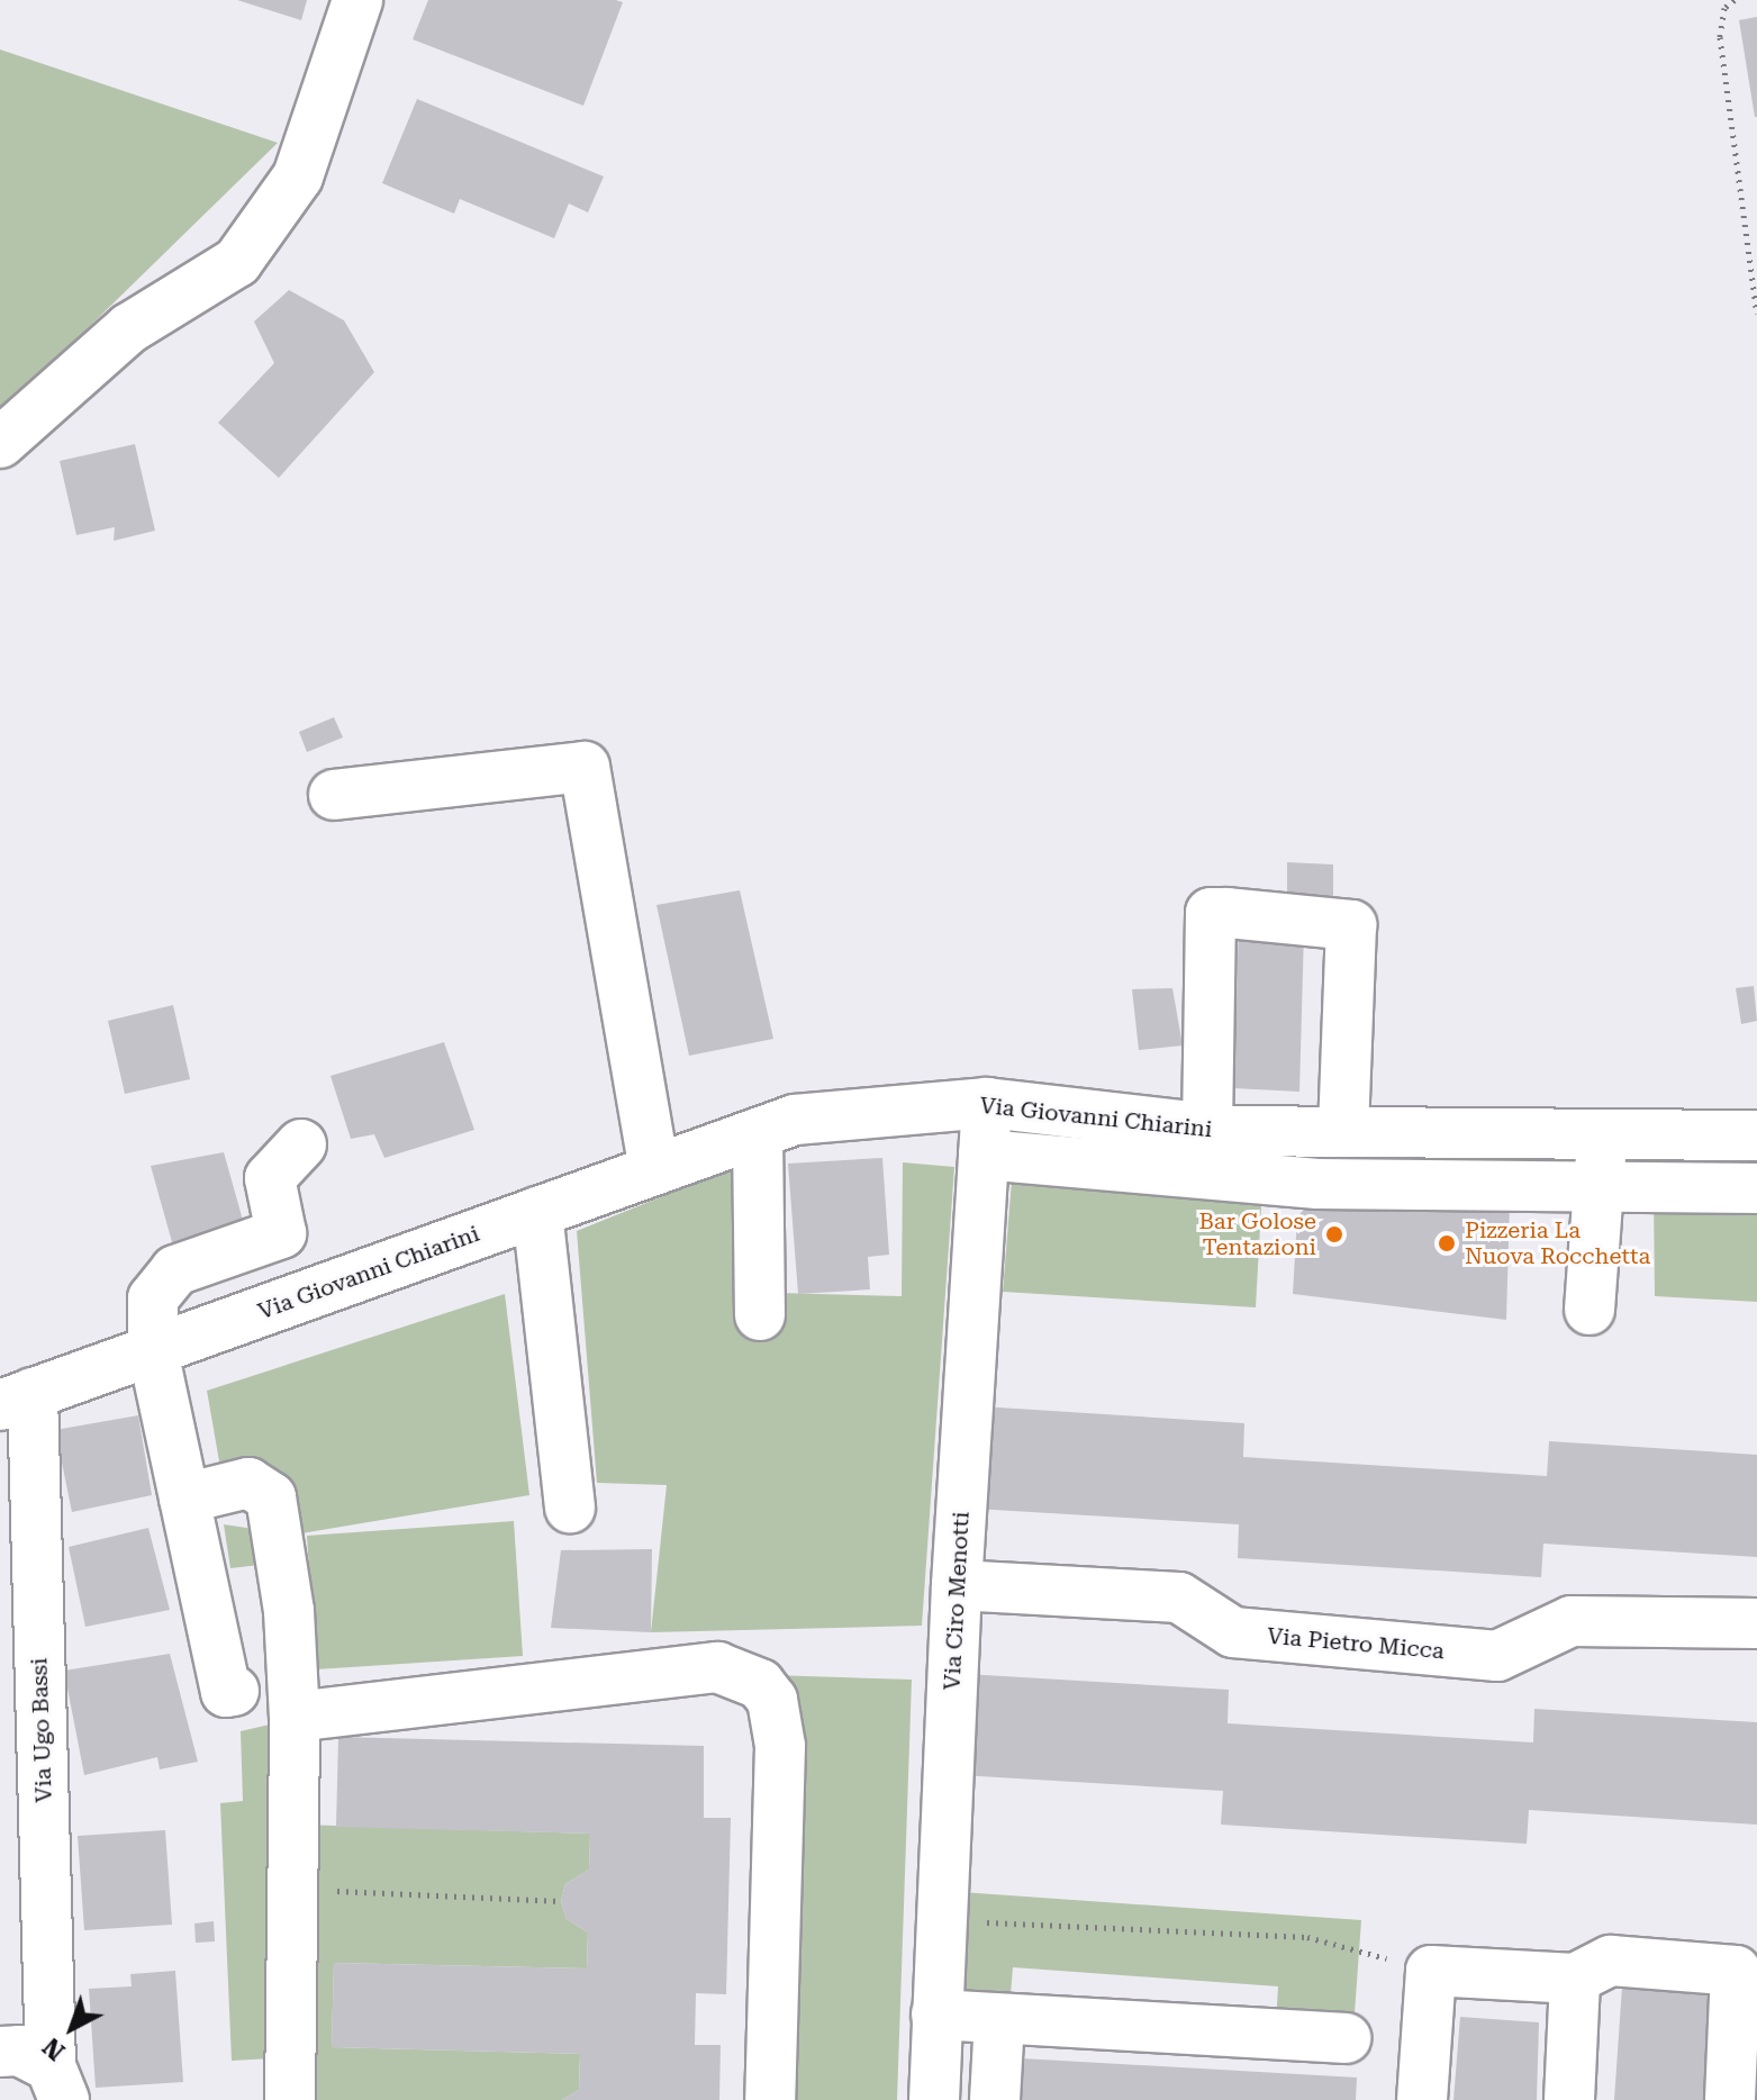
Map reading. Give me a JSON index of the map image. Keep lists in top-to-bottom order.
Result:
{
  "streets": {
    "street": [
      "Via Giovanni Chiarini",
      "Via Ciro Menotti",
      "Via Pietro Micca",
      "Via Ugo Bassi"
    ]
  },
  "crossings": [
    ["Via Giovanni Chiarini", "Via Ciro Menotti"],
    ["Via Giovanni Chiarini", "Via Ugo Bassi"],
    ["Via Ciro Menotti", "Via Pietro Micca"]
  ],
  "places": ["Bar Golose Tentazioni", "Pizzeria La Nuova Rocchetta"],
  "north": "bottom left"
}
